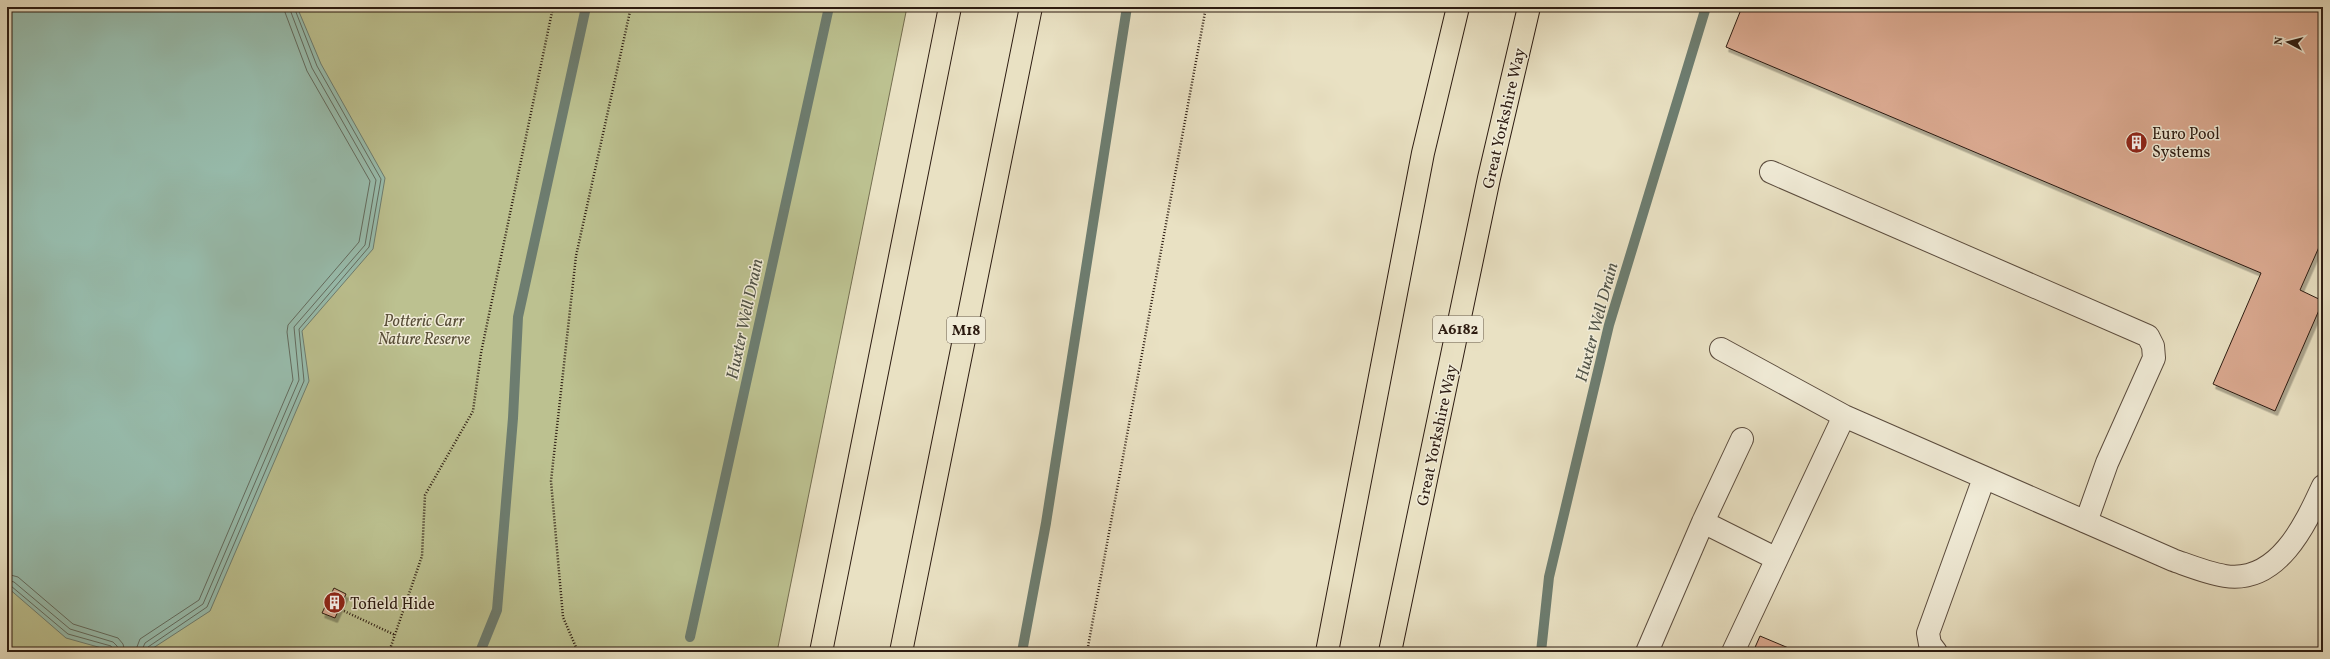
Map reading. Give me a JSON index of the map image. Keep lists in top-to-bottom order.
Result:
{
  "streets": {
    "highway": ["Great Yorkshire Way", "A6182", "M18"]
  },
  "water": ["Huxter Well Drain"],
  "parks": ["Potteric Carr Nature Reserve"],
  "places": {
    "building": ["Euro Pool Systems", "Tofield Hide"]
  },
  "north": "left"
}
